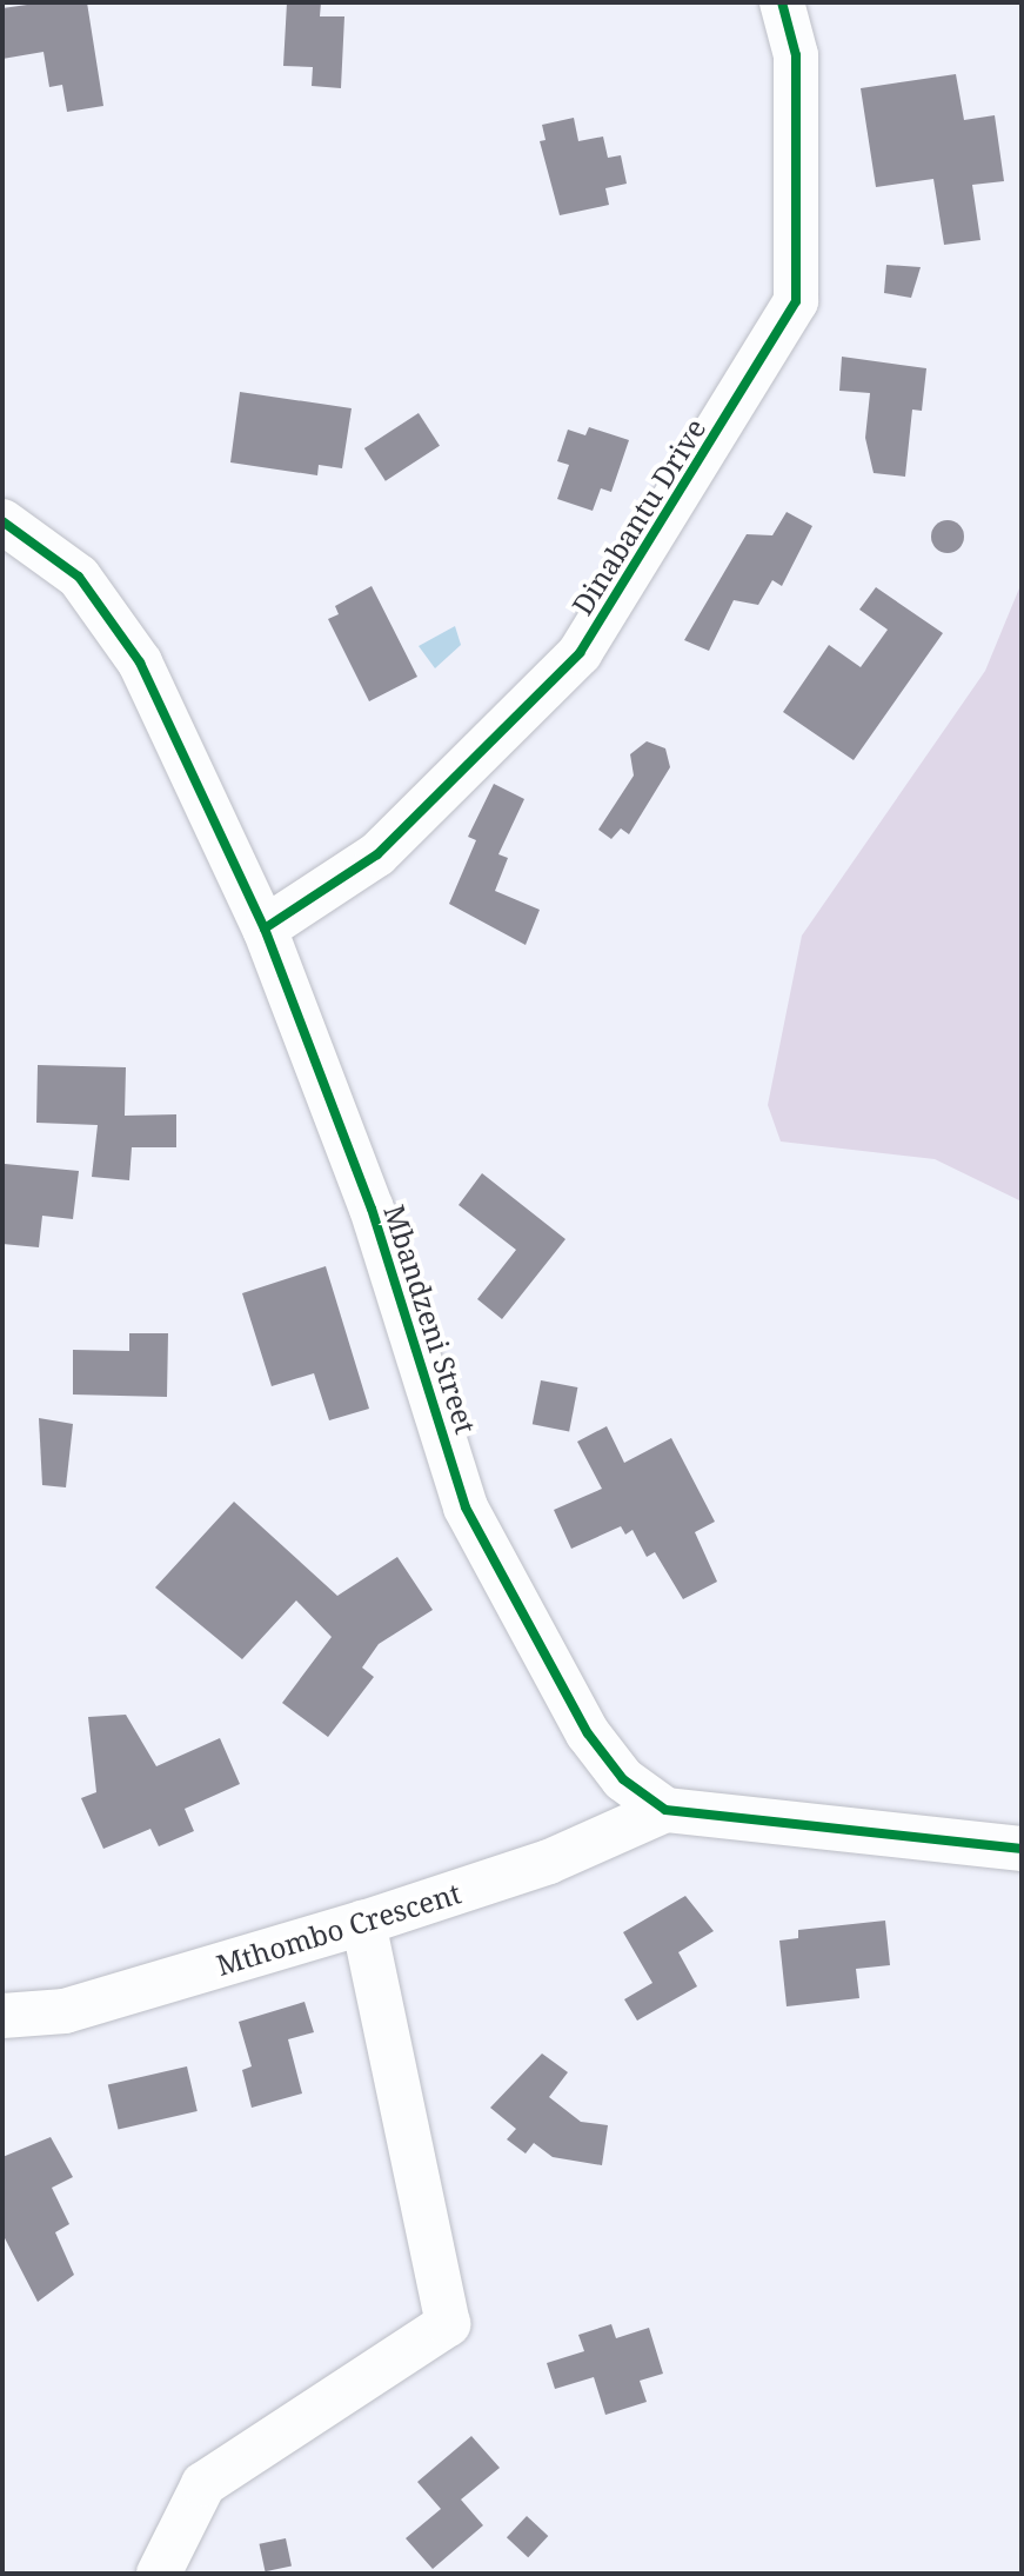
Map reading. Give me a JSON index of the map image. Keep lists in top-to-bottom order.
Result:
{
  "streets": {
    "street": ["Dinabantu Drive", "Mbandzeni Street", "Mthombo Crescent"]
  },
  "crossings": [
    ["Dinabantu Drive", "Mbandzeni Street"],
    ["Mbandzeni Street", "Mthombo Crescent"]
  ]
}
